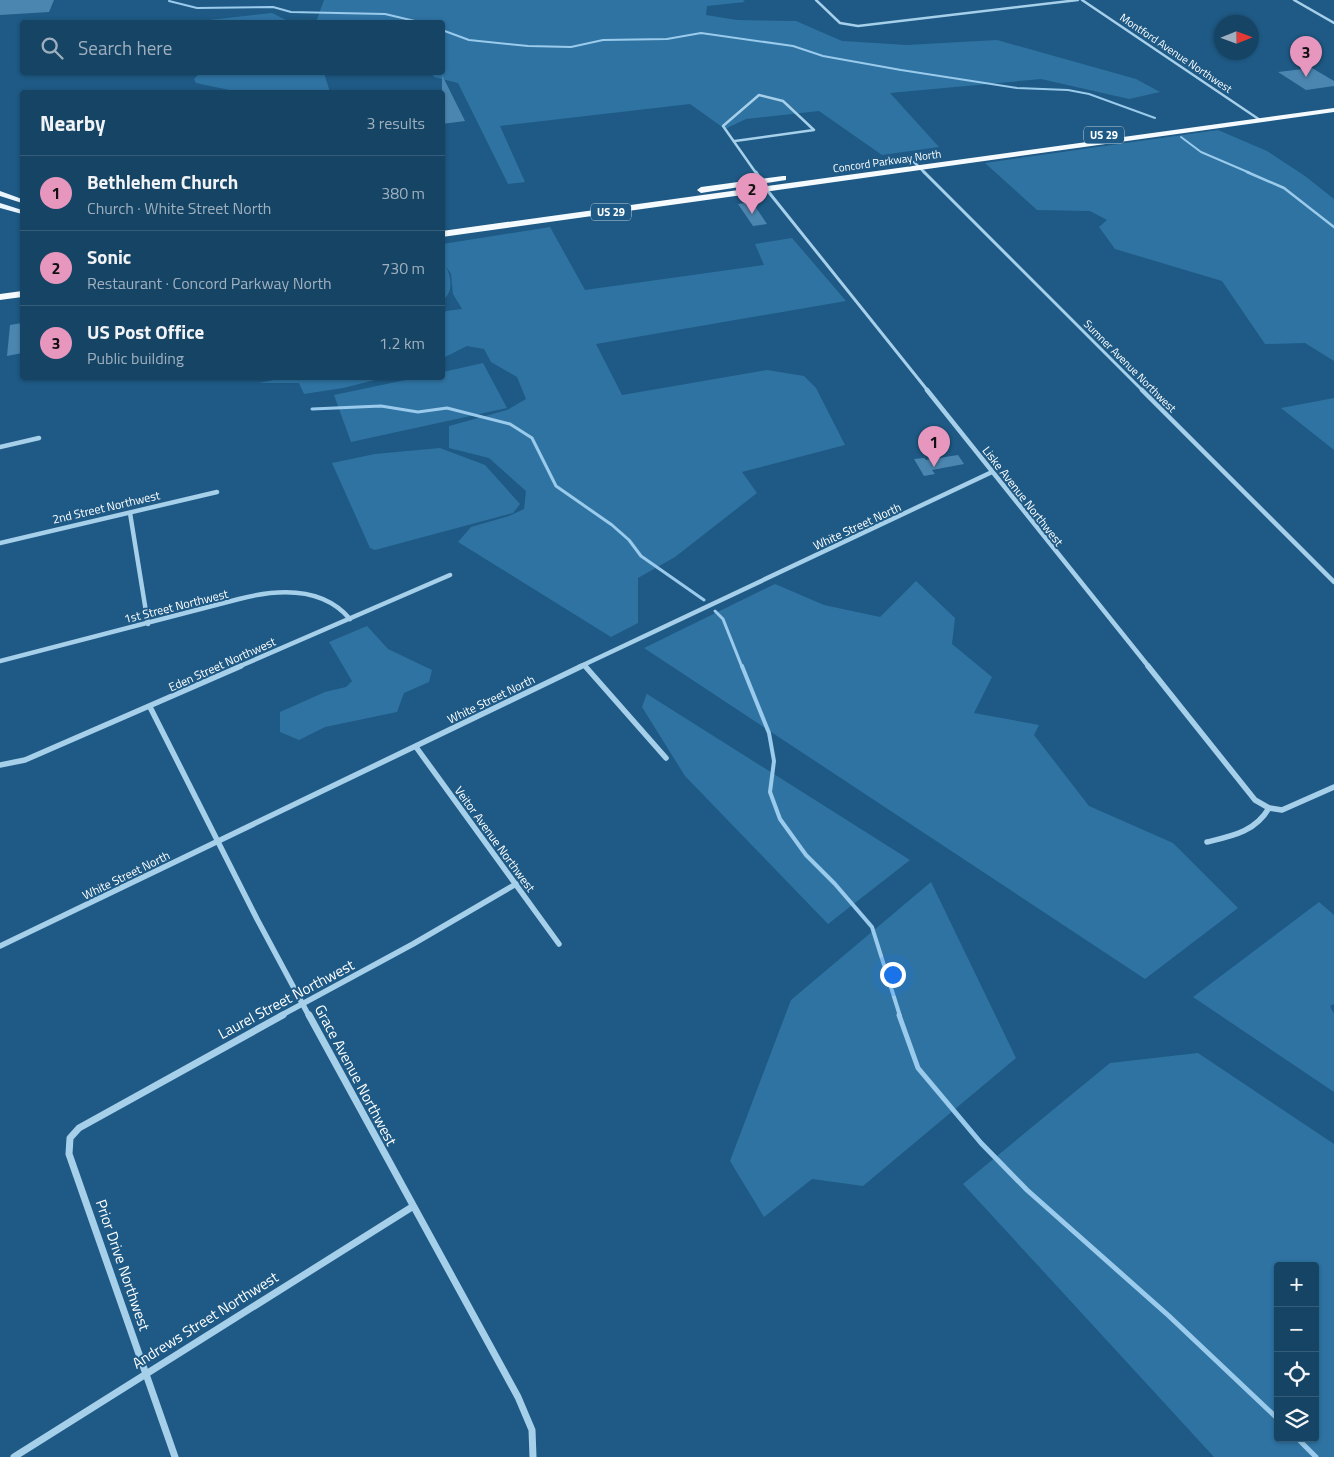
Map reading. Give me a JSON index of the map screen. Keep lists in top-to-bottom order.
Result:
{
  "streets": {
    "highway": ["US 29", "Concord Parkway North"],
    "street": [
      "Montford Avenue Northwest",
      "Sumner Avenue Northwest",
      "Liske Avenue Northwest",
      "2nd Street Northwest",
      "White Street North",
      "1st Street Northwest",
      "Eden Street Northwest",
      "Veitor Avenue Northwest",
      "Laurel Street Northwest",
      "Grace Avenue Northwest",
      "Prior Drive Northwest",
      "Andrews Street Northwest"
    ]
  },
  "crossings": [
    ["Montford Avenue Northwest", "Concord Parkway North"],
    ["Concord Parkway North", "Sumner Avenue Northwest"],
    ["Concord Parkway North", "Liske Avenue Northwest"],
    ["Liske Avenue Northwest", "White Street North"],
    ["White Street North", "Veitor Avenue Northwest"],
    ["White Street North", "Grace Avenue Northwest"],
    ["1st Street Northwest", "Eden Street Northwest"],
    ["Eden Street Northwest", "Grace Avenue Northwest"],
    ["Veitor Avenue Northwest", "Laurel Street Northwest"],
    ["Laurel Street Northwest", "Grace Avenue Northwest"],
    ["Laurel Street Northwest", "Prior Drive Northwest"],
    ["Grace Avenue Northwest", "Andrews Street Northwest"],
    ["Prior Drive Northwest", "Andrews Street Northwest"]
  ],
  "north": "right",
  "page": {
    "search": "Search here",
    "pins": ["3", "2", "1"],
    "heading": ["Nearby", "3 results"],
    "list": [
      {
        "mark": "1",
        "name": "Bethlehem Church",
        "note": "Church · White Street North",
        "value": "380 m"
      },
      {
        "mark": "2",
        "name": "Sonic",
        "note": "Restaurant · Concord Parkway North",
        "value": "730 m"
      },
      {
        "mark": "3",
        "name": "US Post Office",
        "note": "Public building",
        "value": "1.2 km"
      }
    ],
    "map_buttons": ["+", "−"]
  }
}
